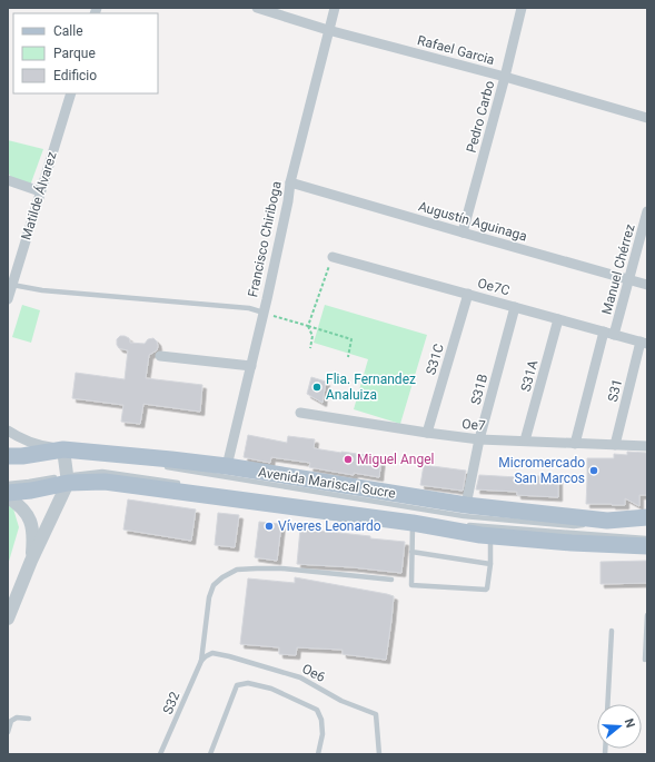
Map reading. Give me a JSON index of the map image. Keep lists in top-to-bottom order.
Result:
{
  "streets": {
    "main road": ["Avenida Mariscal Sucre"],
    "street": [
      "Rafael Garcia",
      "Pedro Carbo",
      "Matilde Álvarez",
      "Augustín Aguinaga",
      "Francisco Chiriboga",
      "Manuel Chérrez",
      "Oe7C",
      "S31C",
      "S31A",
      "S31B",
      "S31",
      "Oe7"
    ],
    "lane": ["Oe6", "S32"]
  },
  "crossings": [
    ["Rafael Garcia", "Pedro Carbo"],
    ["Rafael Garcia", "Francisco Chiriboga"],
    ["Pedro Carbo", "Augustín Aguinaga"],
    ["Augustín Aguinaga", "Francisco Chiriboga"],
    ["Augustín Aguinaga", "Manuel Chérrez"],
    ["Francisco Chiriboga", "Avenida Mariscal Sucre"],
    ["Manuel Chérrez", "Oe7C"],
    ["Manuel Chérrez", "Oe7"],
    ["Oe7C", "S31C"],
    ["Oe7C", "S31A"],
    ["Oe7C", "S31B"],
    ["Oe7C", "S31"],
    ["S31C", "Oe7"],
    ["S31A", "Oe7"],
    ["S31B", "Oe7"],
    ["S31B", "Avenida Mariscal Sucre"],
    ["S31", "Oe7"],
    ["Oe6", "S32"]
  ],
  "places": [
    "Flia. Fernandez Analuiza",
    "Miguel Angel",
    "Micromercado San Marcos",
    "Víveres Leonardo"
  ],
  "legend": ["Calle", "Parque", "Edificio"],
  "north": "right"
}
